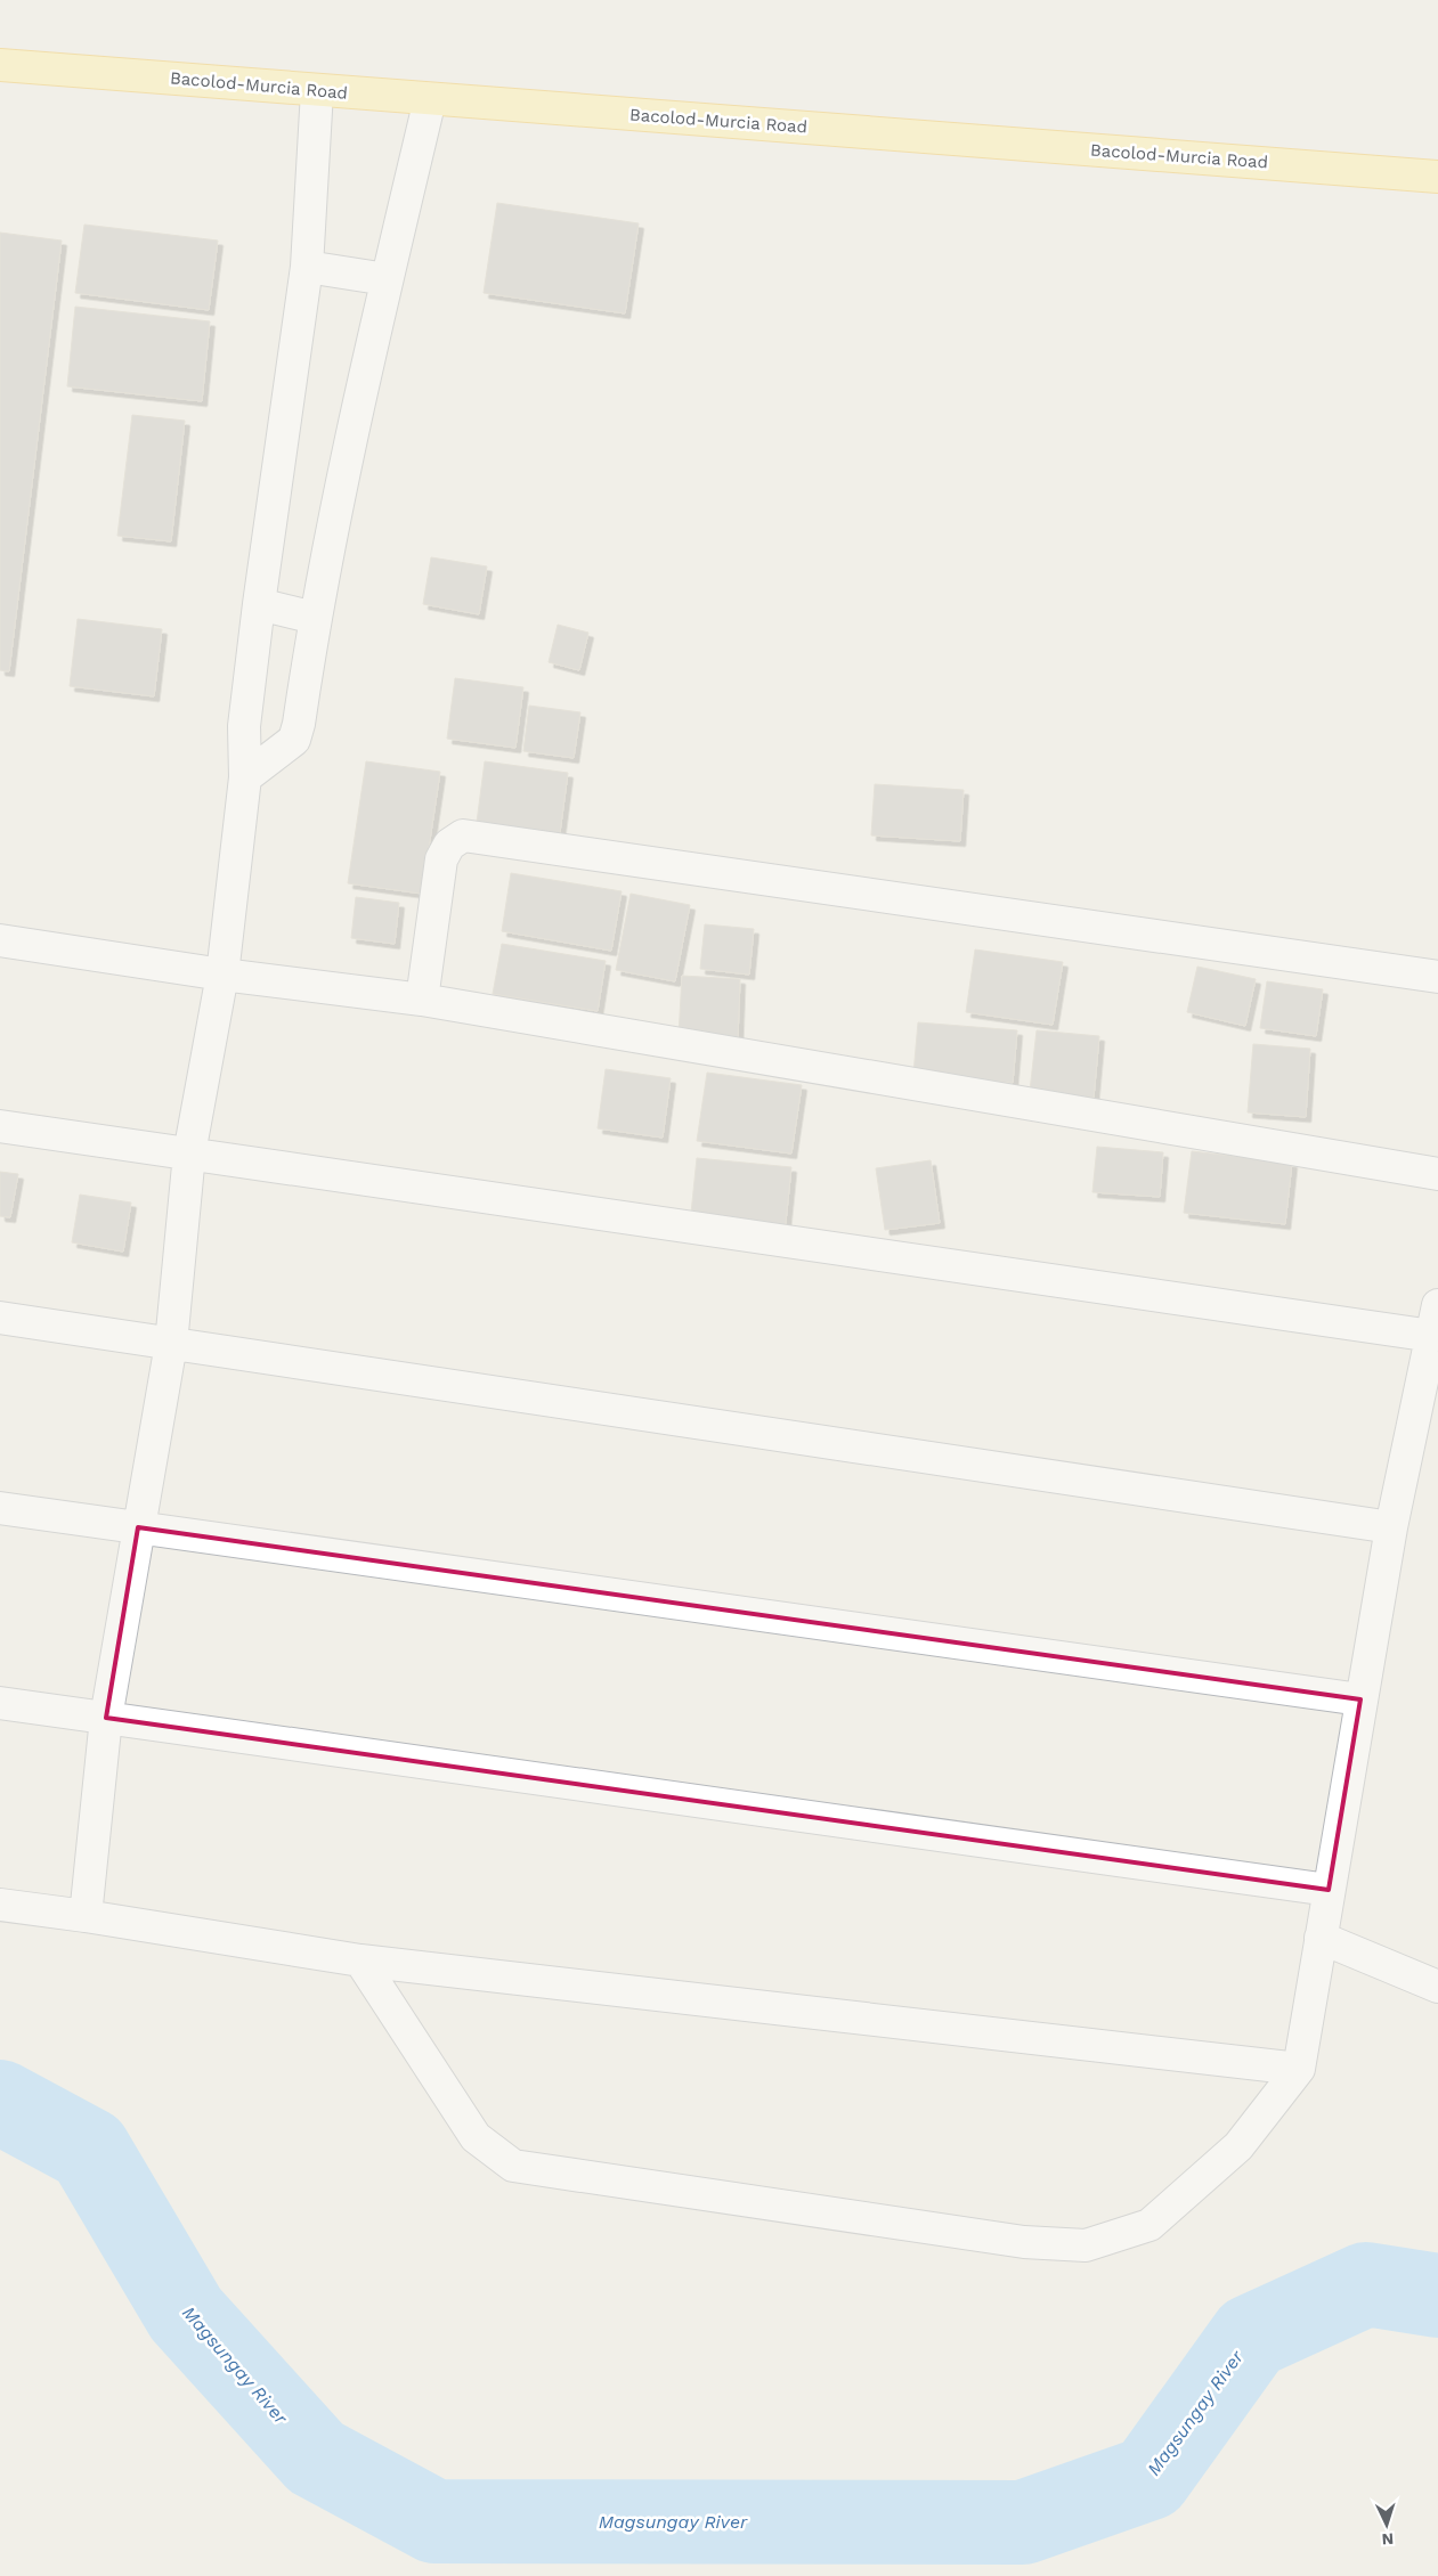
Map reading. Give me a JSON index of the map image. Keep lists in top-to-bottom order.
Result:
{
  "streets": {
    "main road": ["Bacolod-Murcia Road"]
  },
  "water": ["Magsungay River"],
  "north": "bottom"
}
